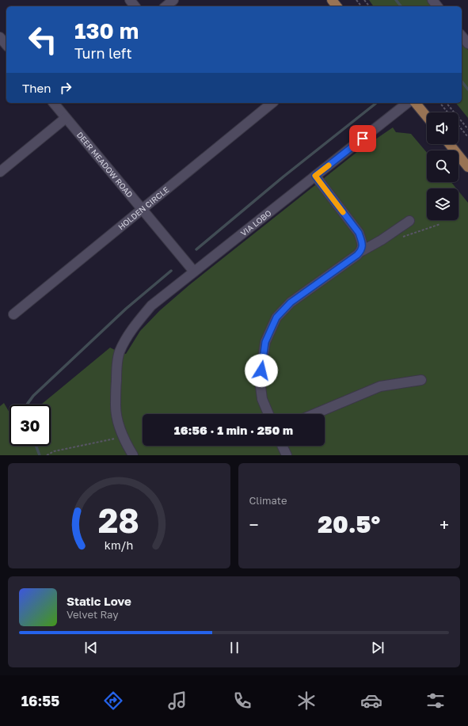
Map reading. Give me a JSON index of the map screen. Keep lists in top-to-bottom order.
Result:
{
  "streets": {
    "street": ["DEER MEADOW ROAD", "HOLDEN CIRCLE", "VIA LOBO"]
  },
  "crossings": [
    ["DEER MEADOW ROAD", "HOLDEN CIRCLE"],
    ["DEER MEADOW ROAD", "VIA LOBO"]
  ],
  "page": {
    "turn": ["130 m", "Turn left"],
    "then": "Then",
    "limit": "30",
    "trip": "16:56 · 1 min · 250 m",
    "tile": "Climate",
    "heat": ["−", "20.5°", "+"],
    "song": ["Static Love", "Velvet Ray"],
    "tabs": "16:55",
    "gauge": ["28", "km/h"]
  }
}
